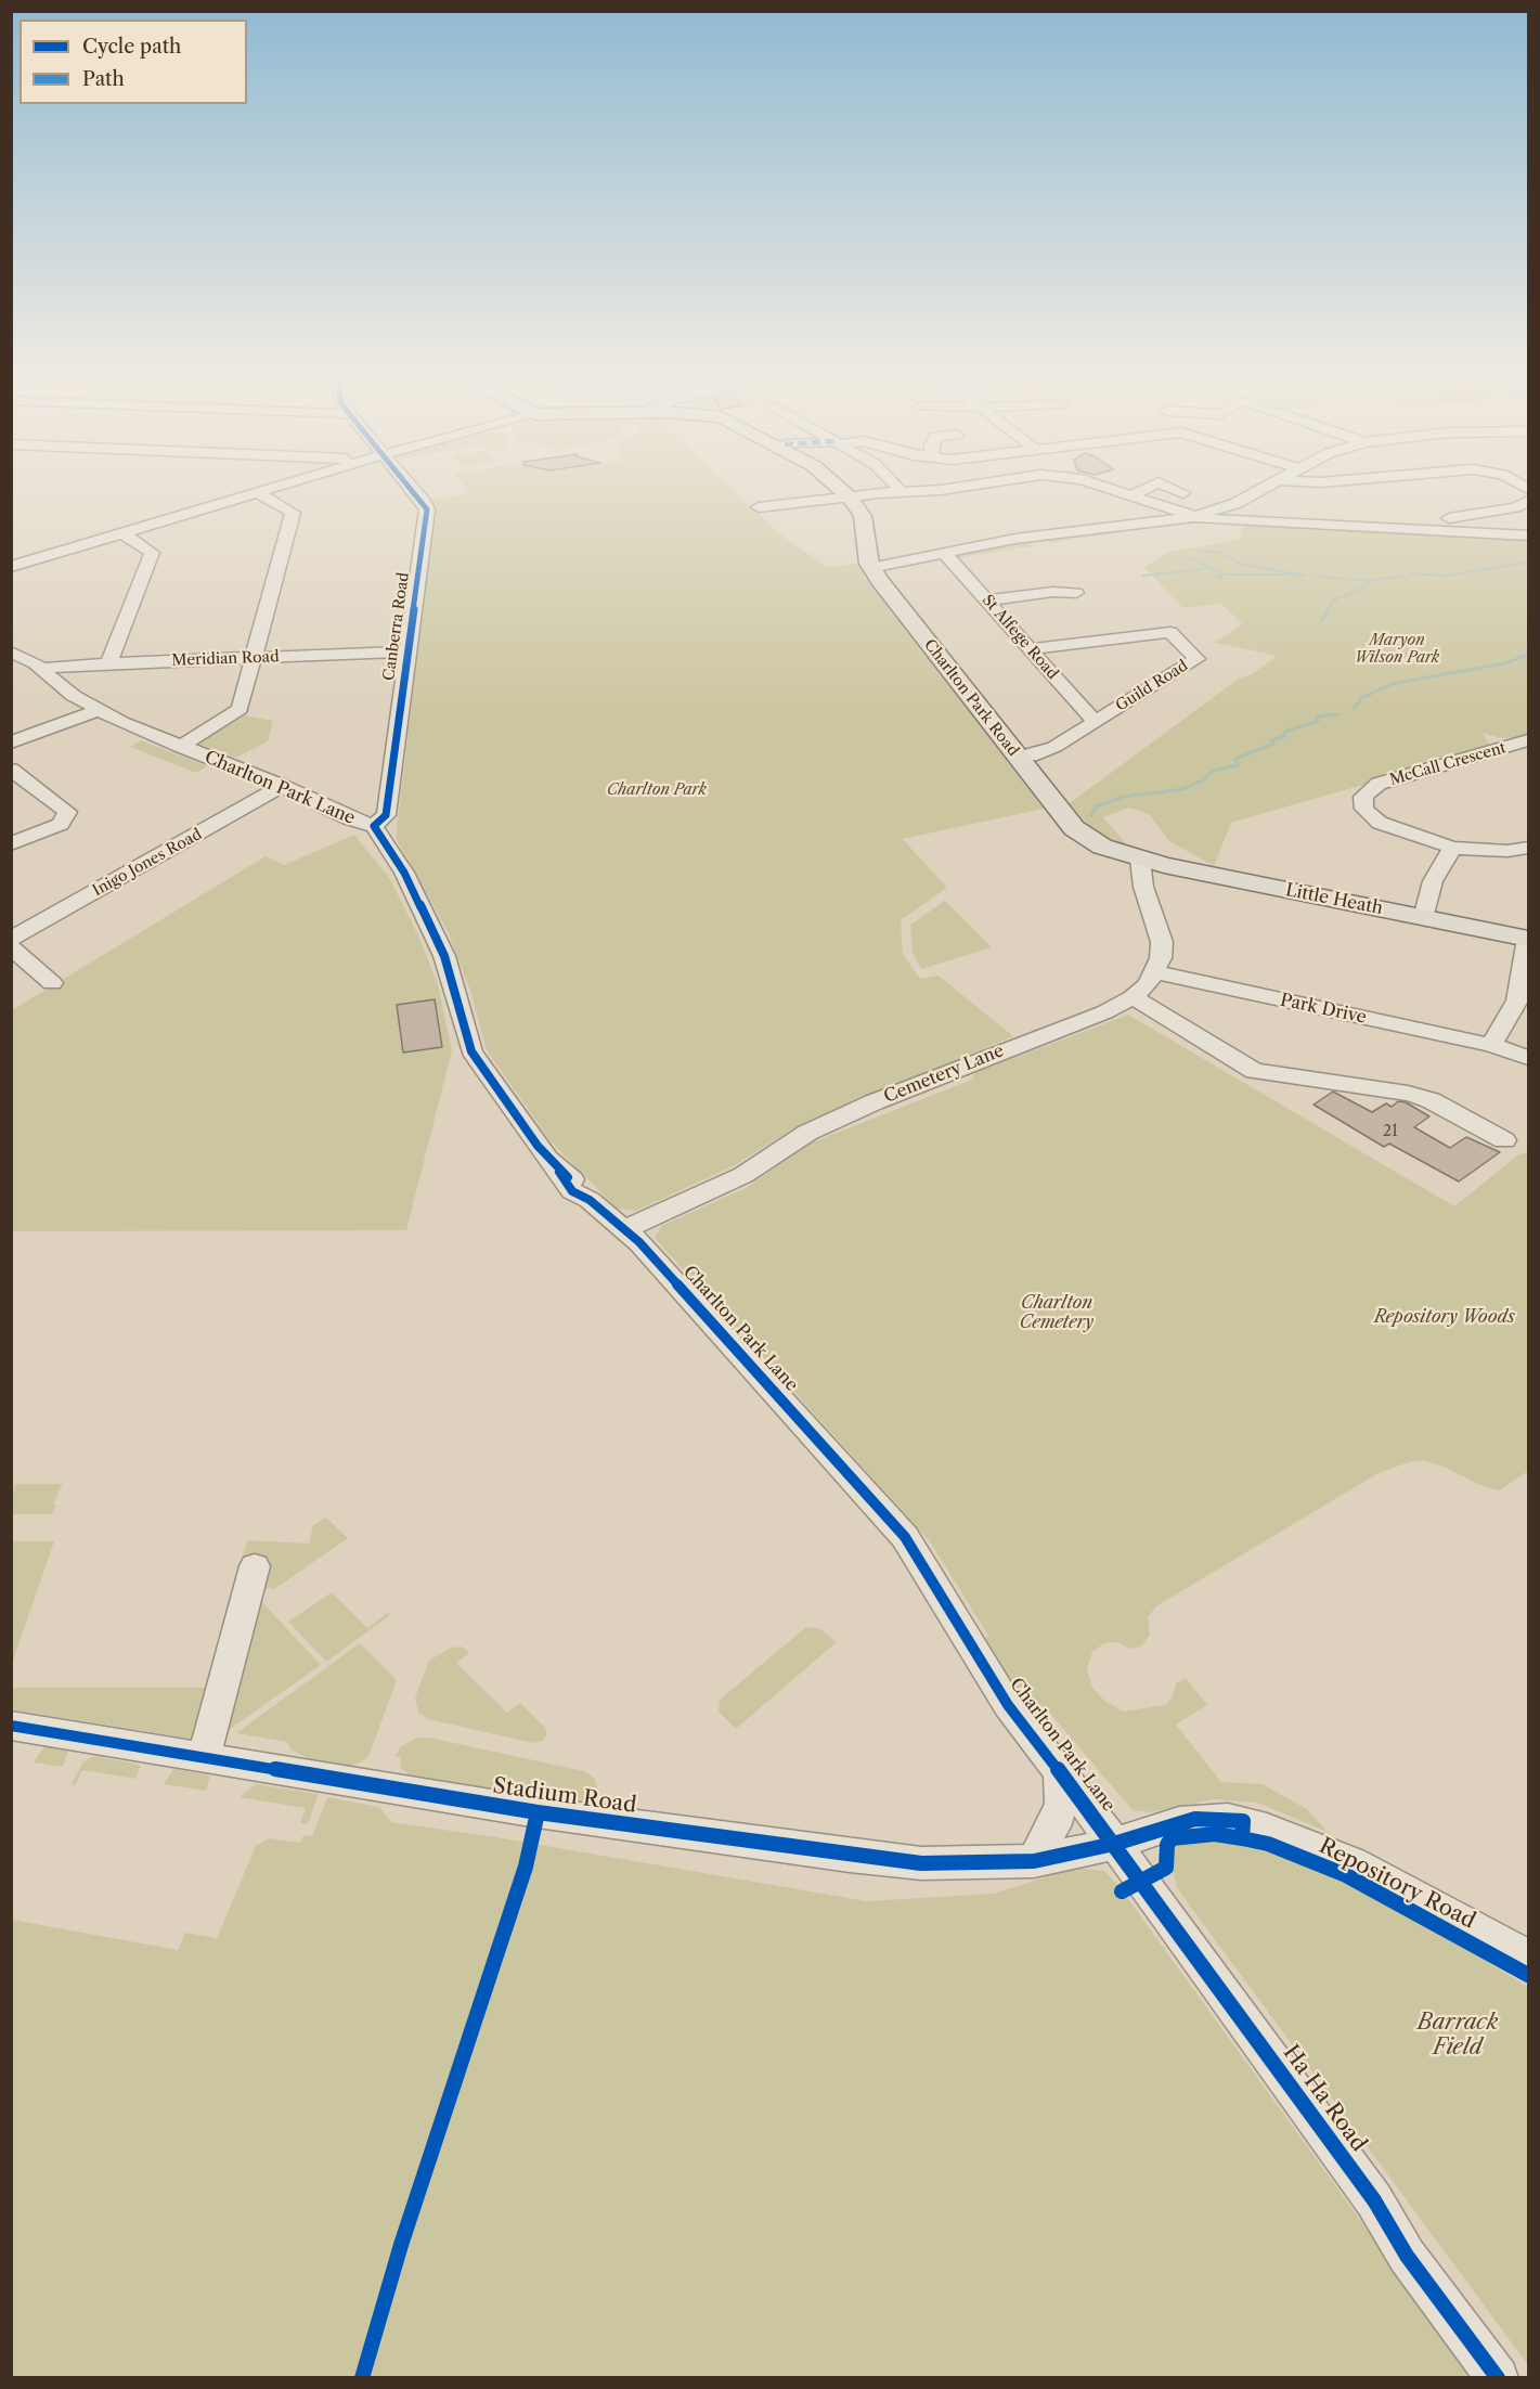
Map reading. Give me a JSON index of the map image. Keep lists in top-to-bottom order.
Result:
{
  "streets": {
    "main road": ["Charlton Park Road", "Little Heath"],
    "street": [
      "Canberra Road",
      "St Alfege Road",
      "Meridian Road",
      "Guild Road",
      "McCall Crescent",
      "Charlton Park Lane",
      "Inigo Jones Road",
      "Park Drive",
      "Cemetery Lane",
      "Stadium Road",
      "Repository Road",
      "Ha Ha Road"
    ]
  },
  "crossings": [
    ["Canberra Road", "Meridian Road"],
    ["Canberra Road", "Charlton Park Lane"],
    ["St Alfege Road", "Guild Road"],
    ["Meridian Road", "Charlton Park Lane"],
    ["Guild Road", "Charlton Park Road"],
    ["Charlton Park Road", "Little Heath"],
    ["Charlton Park Lane", "Inigo Jones Road"],
    ["Charlton Park Lane", "Cemetery Lane"],
    ["Charlton Park Lane", "Stadium Road"],
    ["Charlton Park Lane", "Repository Road"],
    ["Charlton Park Lane", "Ha Ha Road"],
    ["Park Drive", "Cemetery Lane"],
    ["Stadium Road", "Repository Road"],
    ["Stadium Road", "Ha Ha Road"],
    ["Repository Road", "Ha Ha Road"]
  ],
  "parks": [
    "Maryon Wilson Park",
    "Charlton Park",
    "Charlton Cemetery",
    "Repository Woods",
    "Barrack Field"
  ],
  "house_numbers": ["21"],
  "legend": ["Cycle path", "Path"]
}
